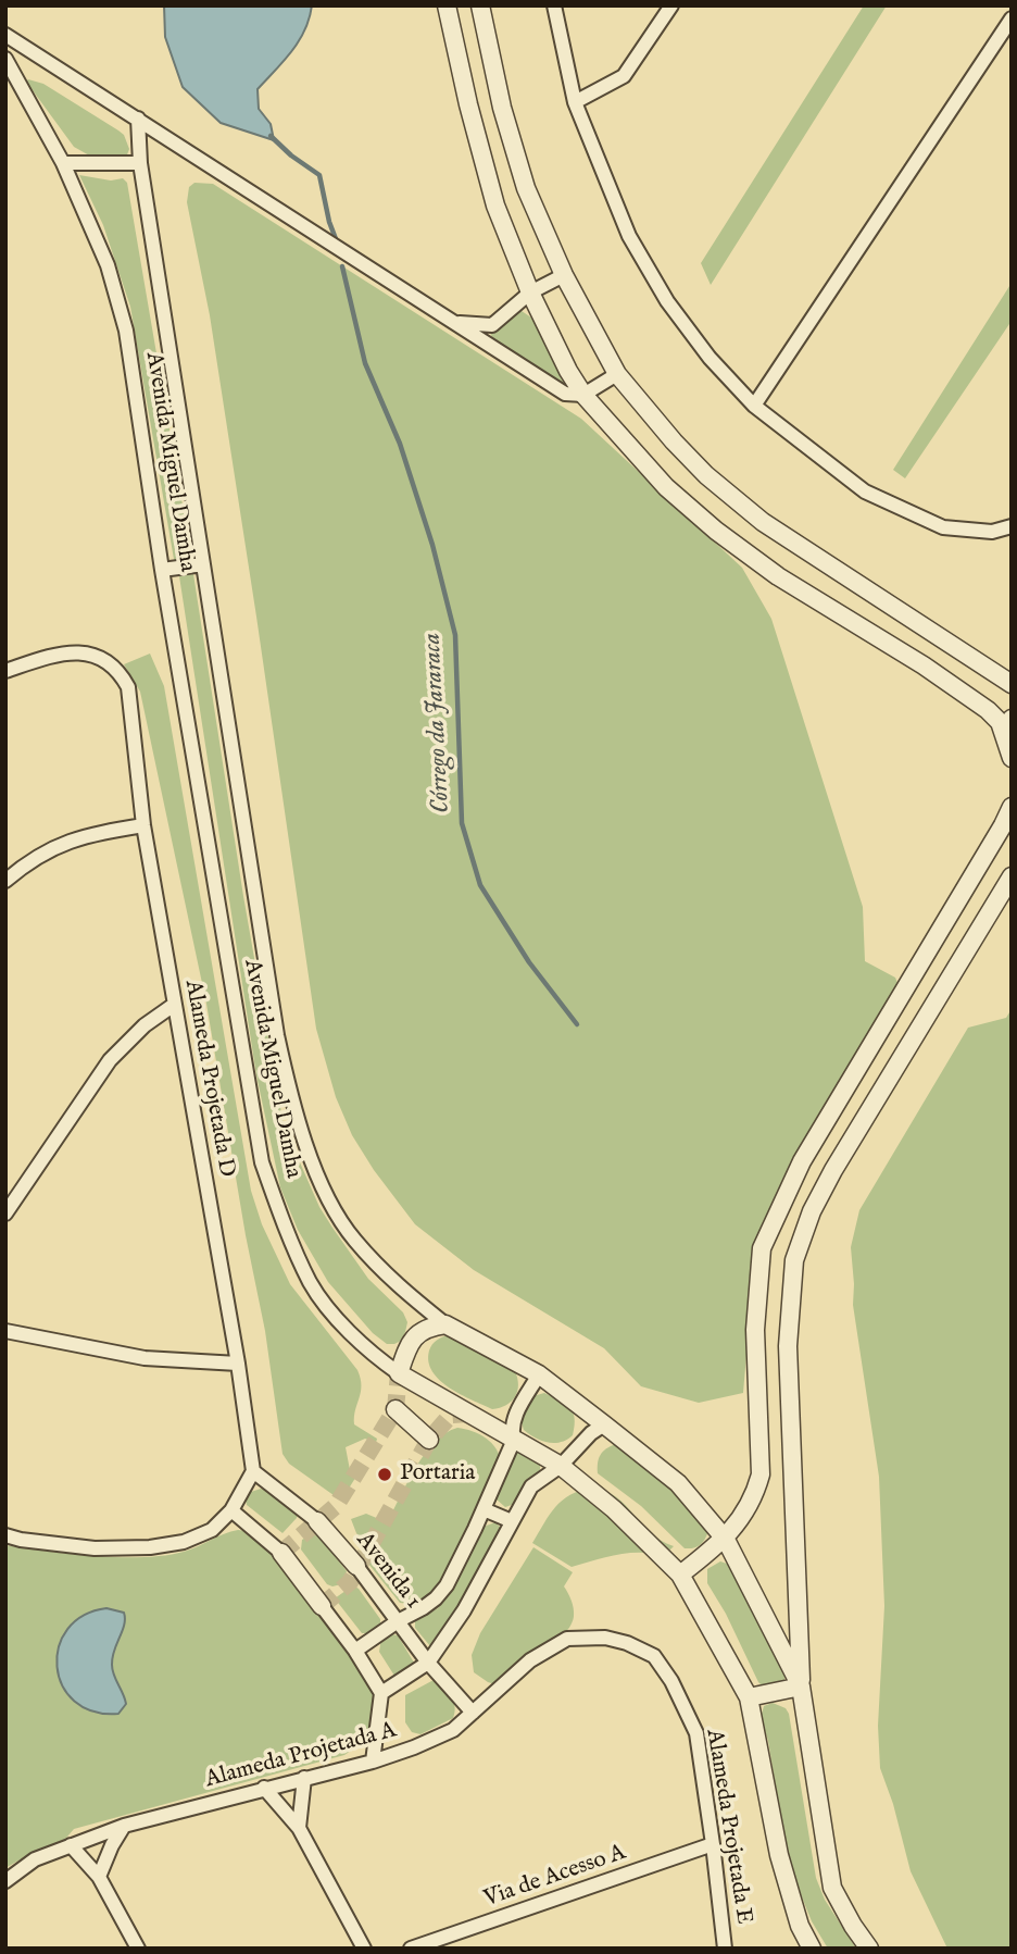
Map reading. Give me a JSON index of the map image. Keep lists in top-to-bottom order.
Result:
{
  "streets": {
    "street": [
      "Avenida Miguel Damha",
      "Alameda Projetada D",
      "Avenida 1",
      "Alameda Projetada A",
      "Alameda Projetada E",
      "Via de Acesso A"
    ]
  },
  "crossings": [
    ["Alameda Projetada D", "Avenida 1"],
    ["Avenida 1", "Alameda Projetada A"],
    ["Alameda Projetada A", "Alameda Projetada E"],
    ["Alameda Projetada E", "Via de Acesso A"]
  ],
  "water": ["Córrego da Jararaca"],
  "places": ["Portaria"]
}
